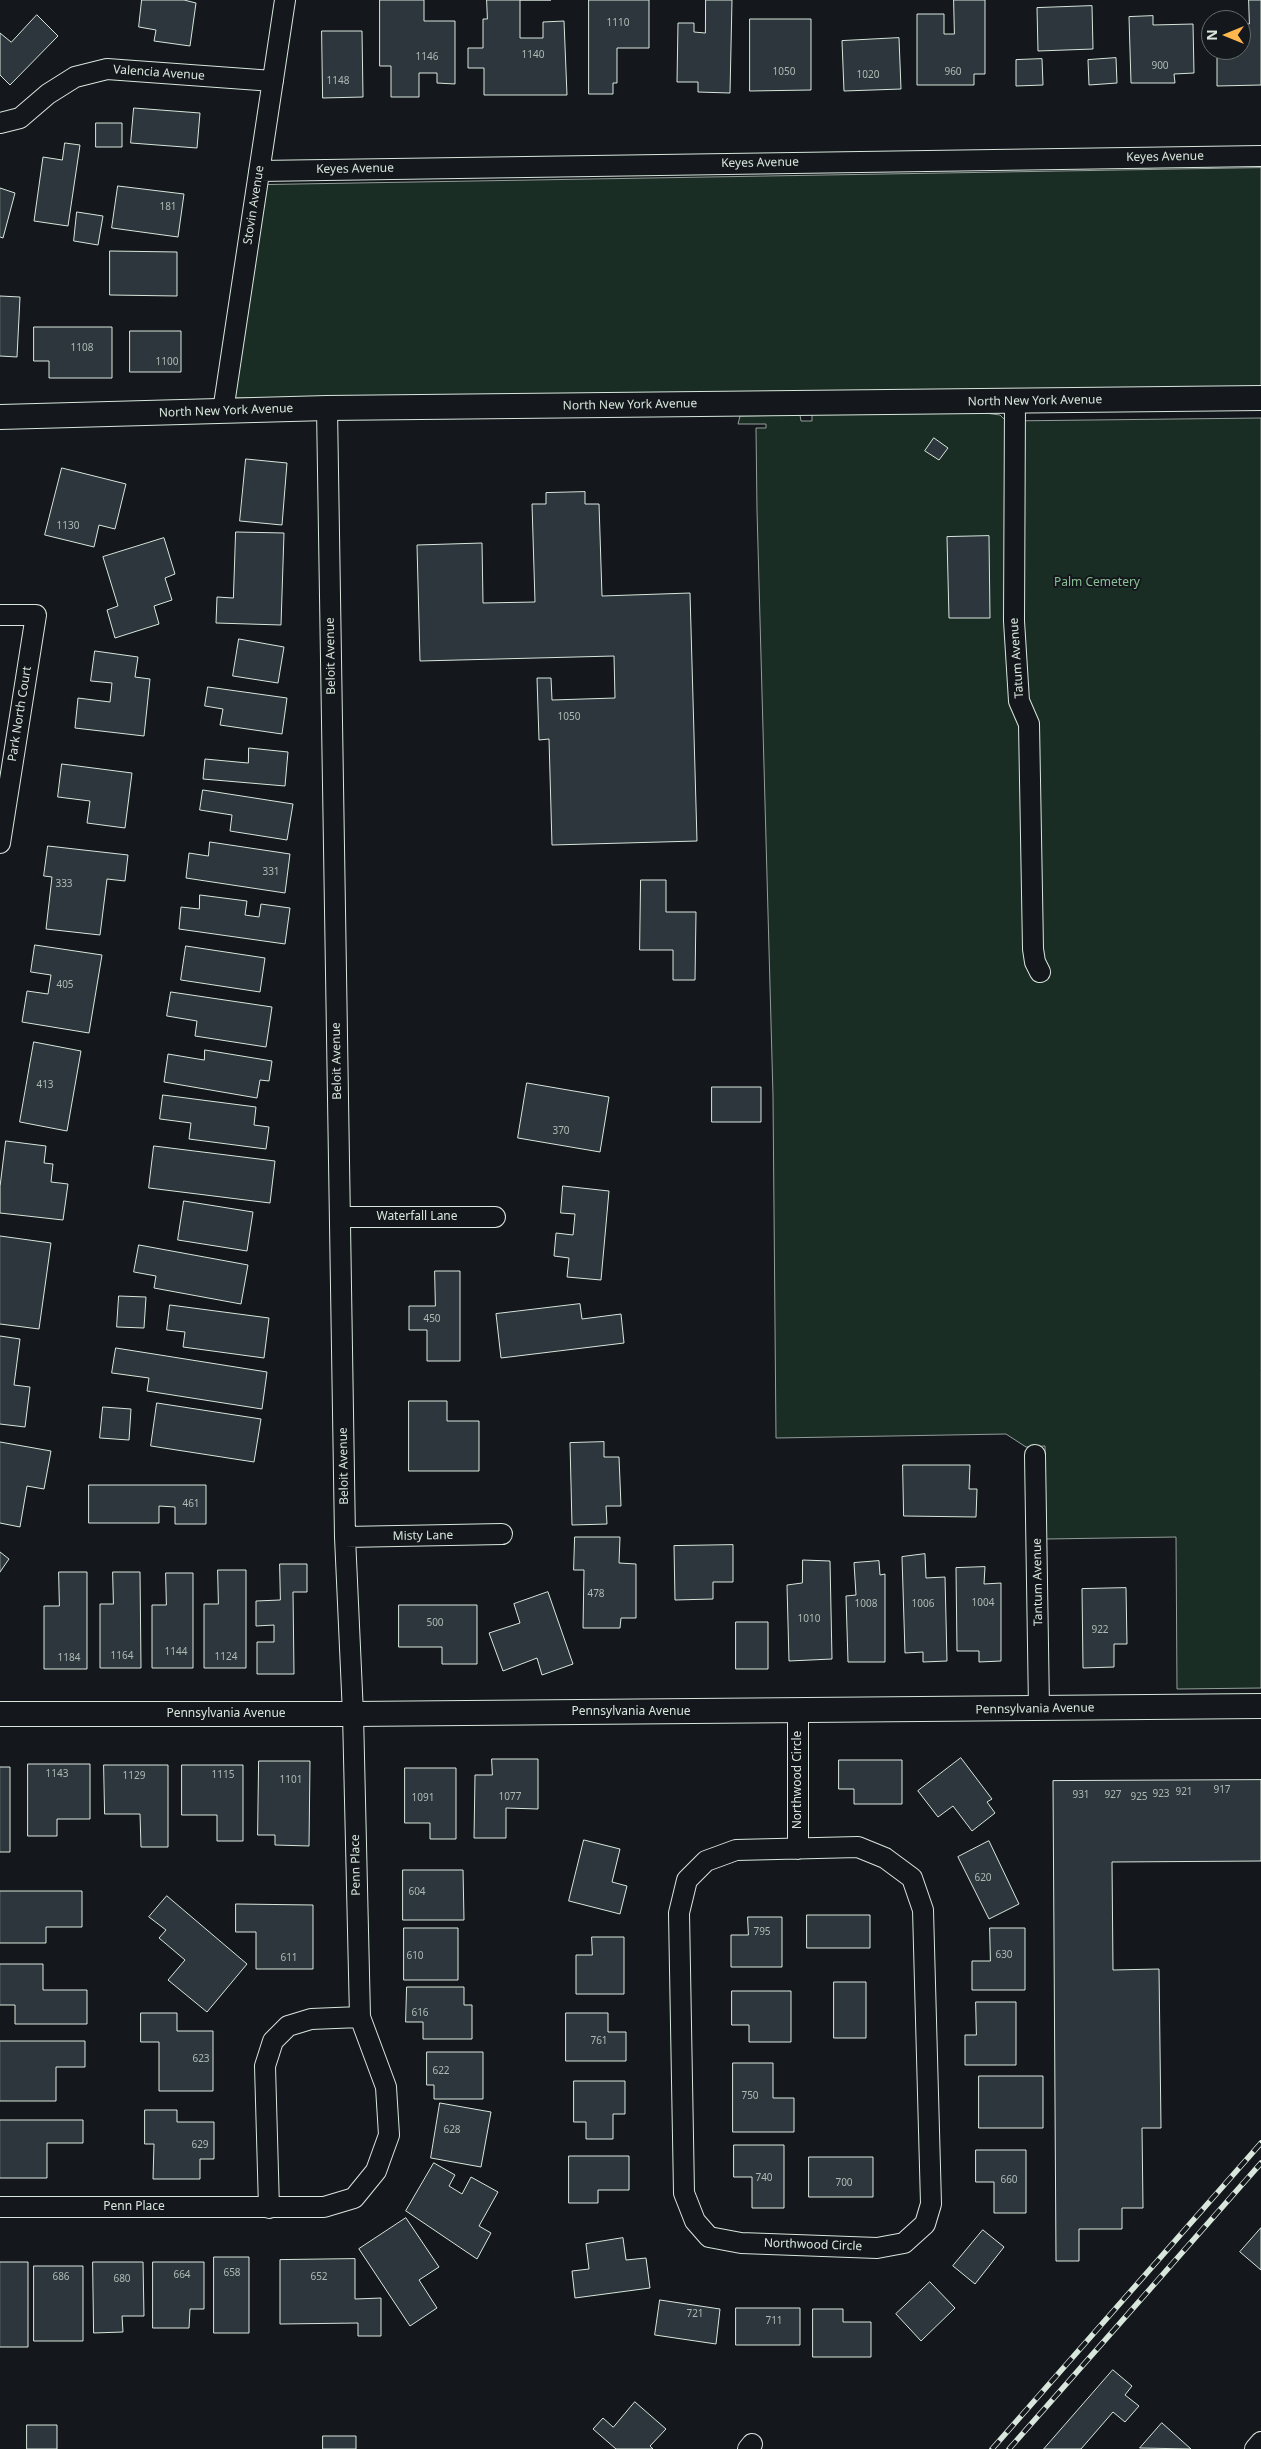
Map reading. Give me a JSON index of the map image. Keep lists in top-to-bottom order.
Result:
{
  "streets": {
    "street": [
      "Valencia Avenue",
      "Keyes Avenue",
      "Stovin Avenue",
      "North New York Avenue",
      "Beloit Avenue",
      "Tatum Avenue",
      "Park North Court",
      "Waterfall Lane",
      "Misty Lane",
      "Tantum Avenue",
      "Pennsylvania Avenue",
      "Northwood Circle",
      "Penn Place"
    ]
  },
  "crossings": [
    ["Valencia Avenue", "Stovin Avenue"],
    ["Keyes Avenue", "Stovin Avenue"],
    ["Stovin Avenue", "North New York Avenue"],
    ["North New York Avenue", "Beloit Avenue"],
    ["North New York Avenue", "Tatum Avenue"],
    ["Beloit Avenue", "Waterfall Lane"],
    ["Beloit Avenue", "Misty Lane"],
    ["Beloit Avenue", "Pennsylvania Avenue"],
    ["Beloit Avenue", "Penn Place"],
    ["Tantum Avenue", "Pennsylvania Avenue"],
    ["Pennsylvania Avenue", "Northwood Circle"],
    ["Pennsylvania Avenue", "Penn Place"]
  ],
  "parks": ["Palm Cemetery"],
  "house_numbers": [
    "1110",
    "1140",
    "1146",
    "900",
    "1050",
    "960",
    "1020",
    "1148",
    "181",
    "1108",
    "1100",
    "1130",
    "1050",
    "331",
    "333",
    "405",
    "413",
    "370",
    "450",
    "461",
    "478",
    "1004",
    "1008",
    "1006",
    "1010",
    "500",
    "922",
    "1144",
    "1164",
    "1124",
    "1184",
    "1143",
    "1115",
    "1129",
    "1101",
    "917",
    "921",
    "923",
    "931",
    "927",
    "1077",
    "925",
    "1091",
    "620",
    "604",
    "795",
    "630",
    "610",
    "611",
    "616",
    "761",
    "623",
    "622",
    "750",
    "628",
    "629",
    "740",
    "660",
    "700",
    "658",
    "664",
    "686",
    "652",
    "680",
    "721",
    "711"
  ],
  "north": "left"
}
